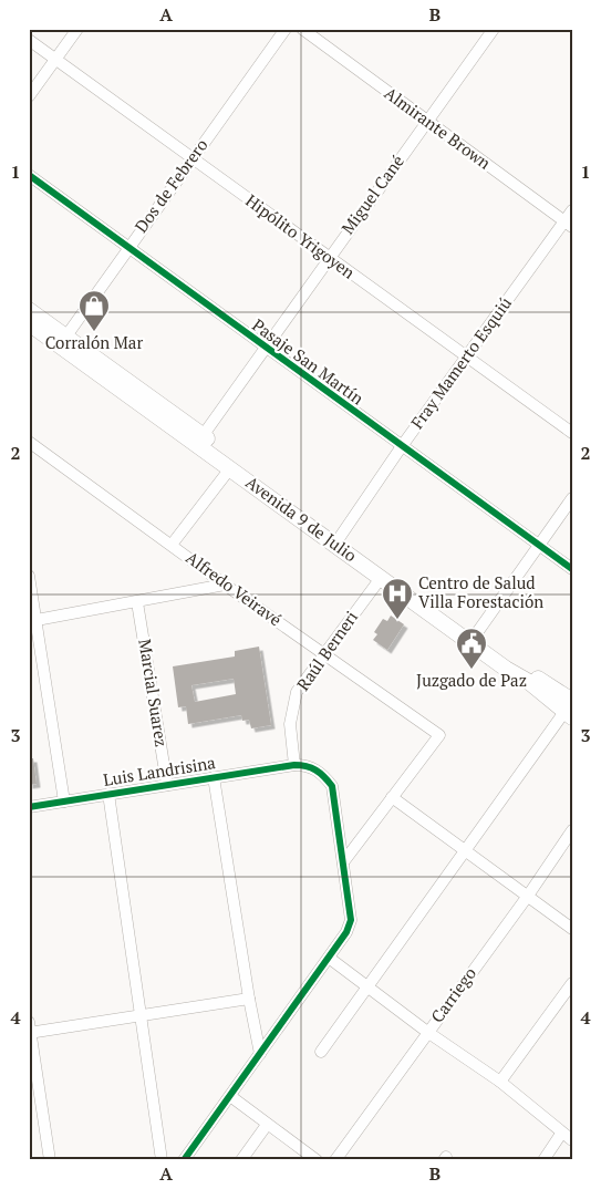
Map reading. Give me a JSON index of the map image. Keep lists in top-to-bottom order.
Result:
{
  "streets": {
    "main road": ["Avenida 9 de Julio"],
    "street": [
      "Almirante Brown",
      "Dos de Febrero",
      "Miguel Cané",
      "Hipólito Yrigoyen",
      "Pasaje San Martín",
      "Fray Mamerto Esquiú",
      "Alfredo Veiravé",
      "Raúl Berneri",
      "Marcial Suarez",
      "Luis Landrisina",
      "Carriego"
    ]
  },
  "crossings": [
    ["Almirante Brown", "Miguel Cané"],
    ["Almirante Brown", "Fray Mamerto Esquiú"],
    ["Dos de Febrero", "Hipólito Yrigoyen"],
    ["Dos de Febrero", "Pasaje San Martín"],
    ["Dos de Febrero", "Avenida 9 de Julio"],
    ["Miguel Cané", "Hipólito Yrigoyen"],
    ["Miguel Cané", "Pasaje San Martín"],
    ["Miguel Cané", "Avenida 9 de Julio"],
    ["Hipólito Yrigoyen", "Fray Mamerto Esquiú"],
    ["Pasaje San Martín", "Fray Mamerto Esquiú"],
    ["Fray Mamerto Esquiú", "Avenida 9 de Julio"],
    ["Avenida 9 de Julio", "Raúl Berneri"],
    ["Alfredo Veiravé", "Raúl Berneri"],
    ["Raúl Berneri", "Luis Landrisina"],
    ["Marcial Suarez", "Luis Landrisina"]
  ],
  "places": {
    "shop": ["Corralón Mar"],
    "hospital": ["Centro de Salud Villa Forestación"],
    "public building": ["Juzgado de Paz"]
  },
  "grid": {
    "columns": ["A", "B"],
    "rows": [
      "1",
      "2",
      "3",
      "4"
    ]
  }
}
